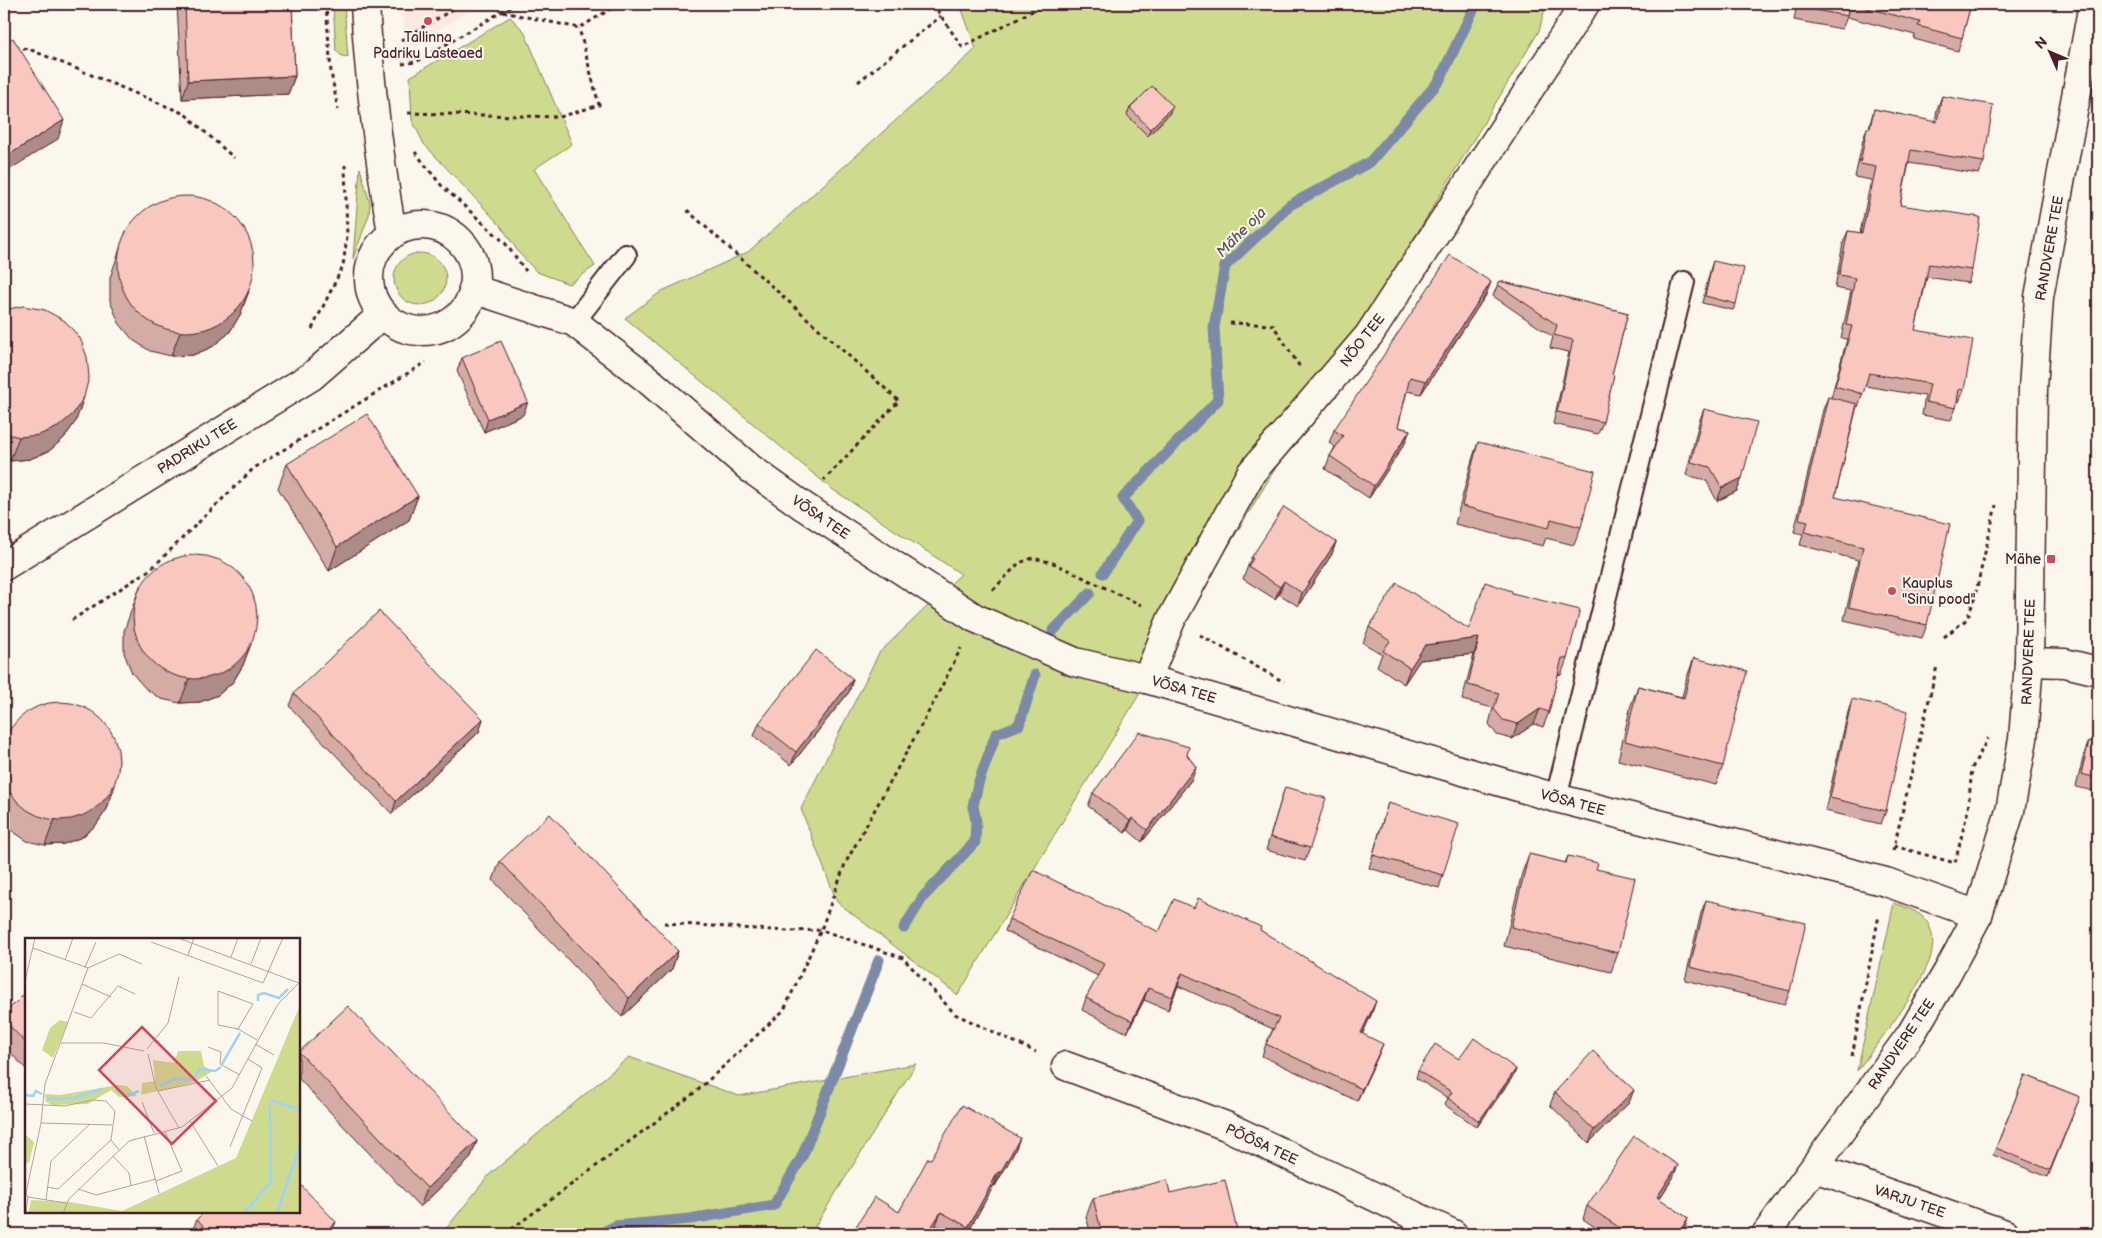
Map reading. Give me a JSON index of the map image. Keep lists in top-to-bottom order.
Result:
{
  "streets": {
    "street": [
      "RANDVERE TEE",
      "NÕO TEE",
      "PADRIKU TEE",
      "VÕSA TEE",
      "PÕÕSA TEE",
      "VARJU TEE"
    ]
  },
  "crossings": [
    ["RANDVERE TEE", "VÕSA TEE"],
    ["RANDVERE TEE", "VARJU TEE"],
    ["NÕO TEE", "VÕSA TEE"],
    ["PADRIKU TEE", "VÕSA TEE"]
  ],
  "water": ["Mähe oja"],
  "places": {
    "other": ["Tallinna Padriku Lasteaed", "Kauplus \"Sinu pood\""],
    "transit": ["Mähe"]
  },
  "north": "top left"
}
